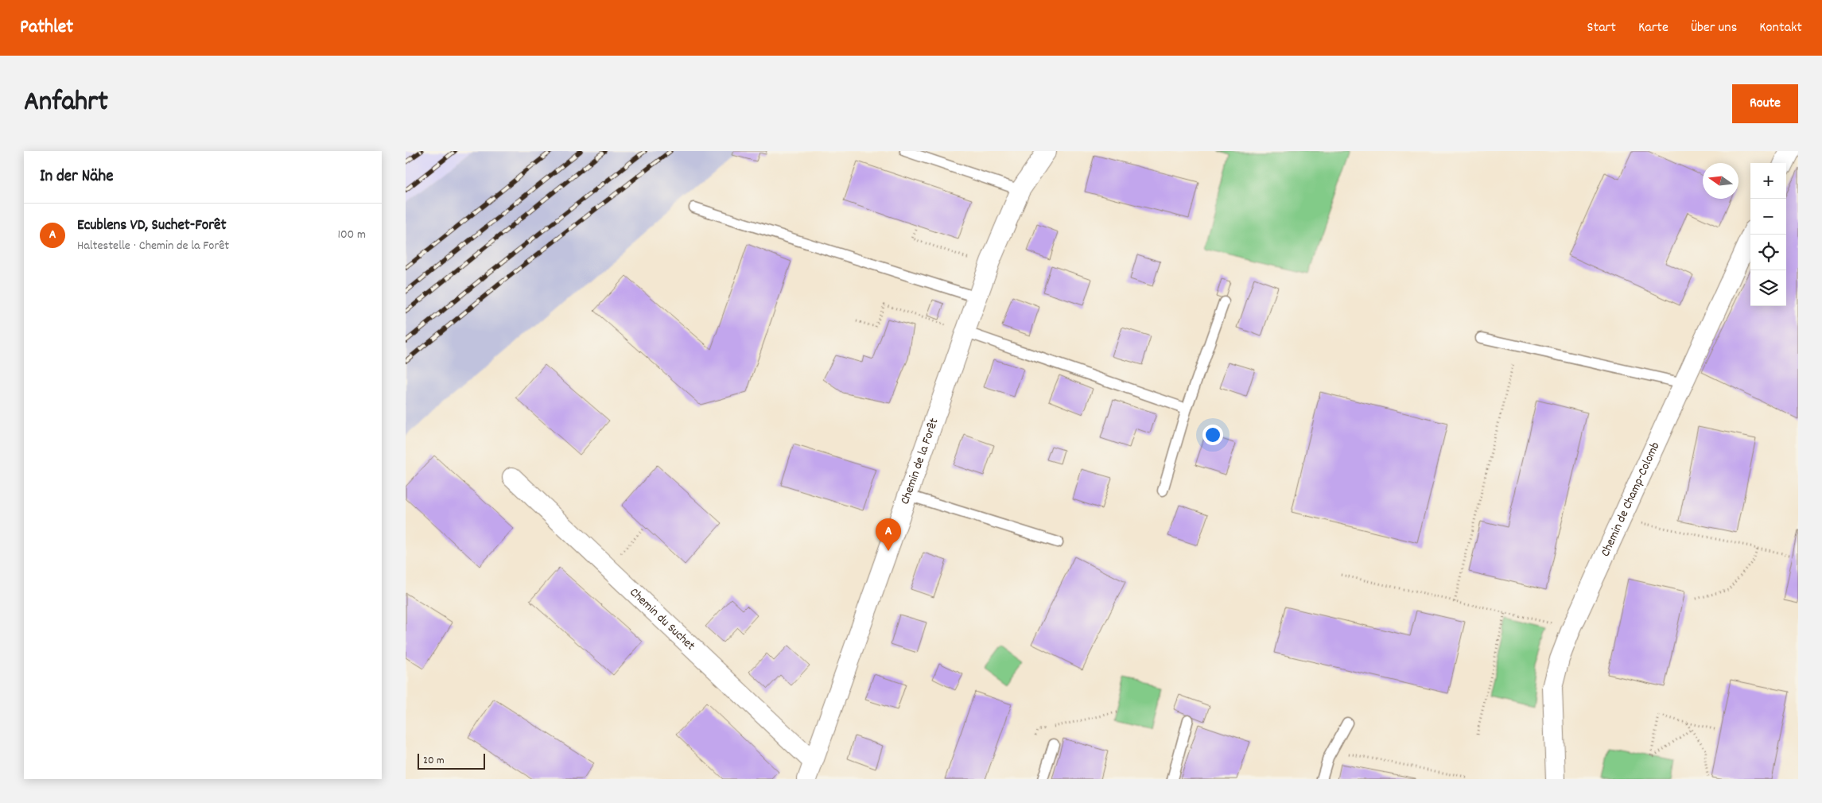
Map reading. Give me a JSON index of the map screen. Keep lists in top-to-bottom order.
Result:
{
  "streets": {
    "street": ["Chemin de la Forêt", "Chemin de Champ-Colomb", "Chemin du Suchet"]
  },
  "crossings": [
    ["Chemin de la Forêt", "Chemin du Suchet"]
  ],
  "scale_bar": "20 m",
  "north": "left",
  "page": {
    "header": "Pathlet",
    "nav": [
      "Start",
      "Karte",
      "Über uns",
      "Kontakt"
    ],
    "title": "Anfahrt",
    "buttons": "Route",
    "heading": "In der Nähe",
    "map_buttons": ["+", "−"],
    "list": [
      {
        "mark": "A",
        "name": "Ecublens VD, Suchet-Forêt",
        "note": "Haltestelle · Chemin de la Forêt",
        "value": "100 m"
      }
    ],
    "pins": "A",
    "scale": "20 m"
  }
}
